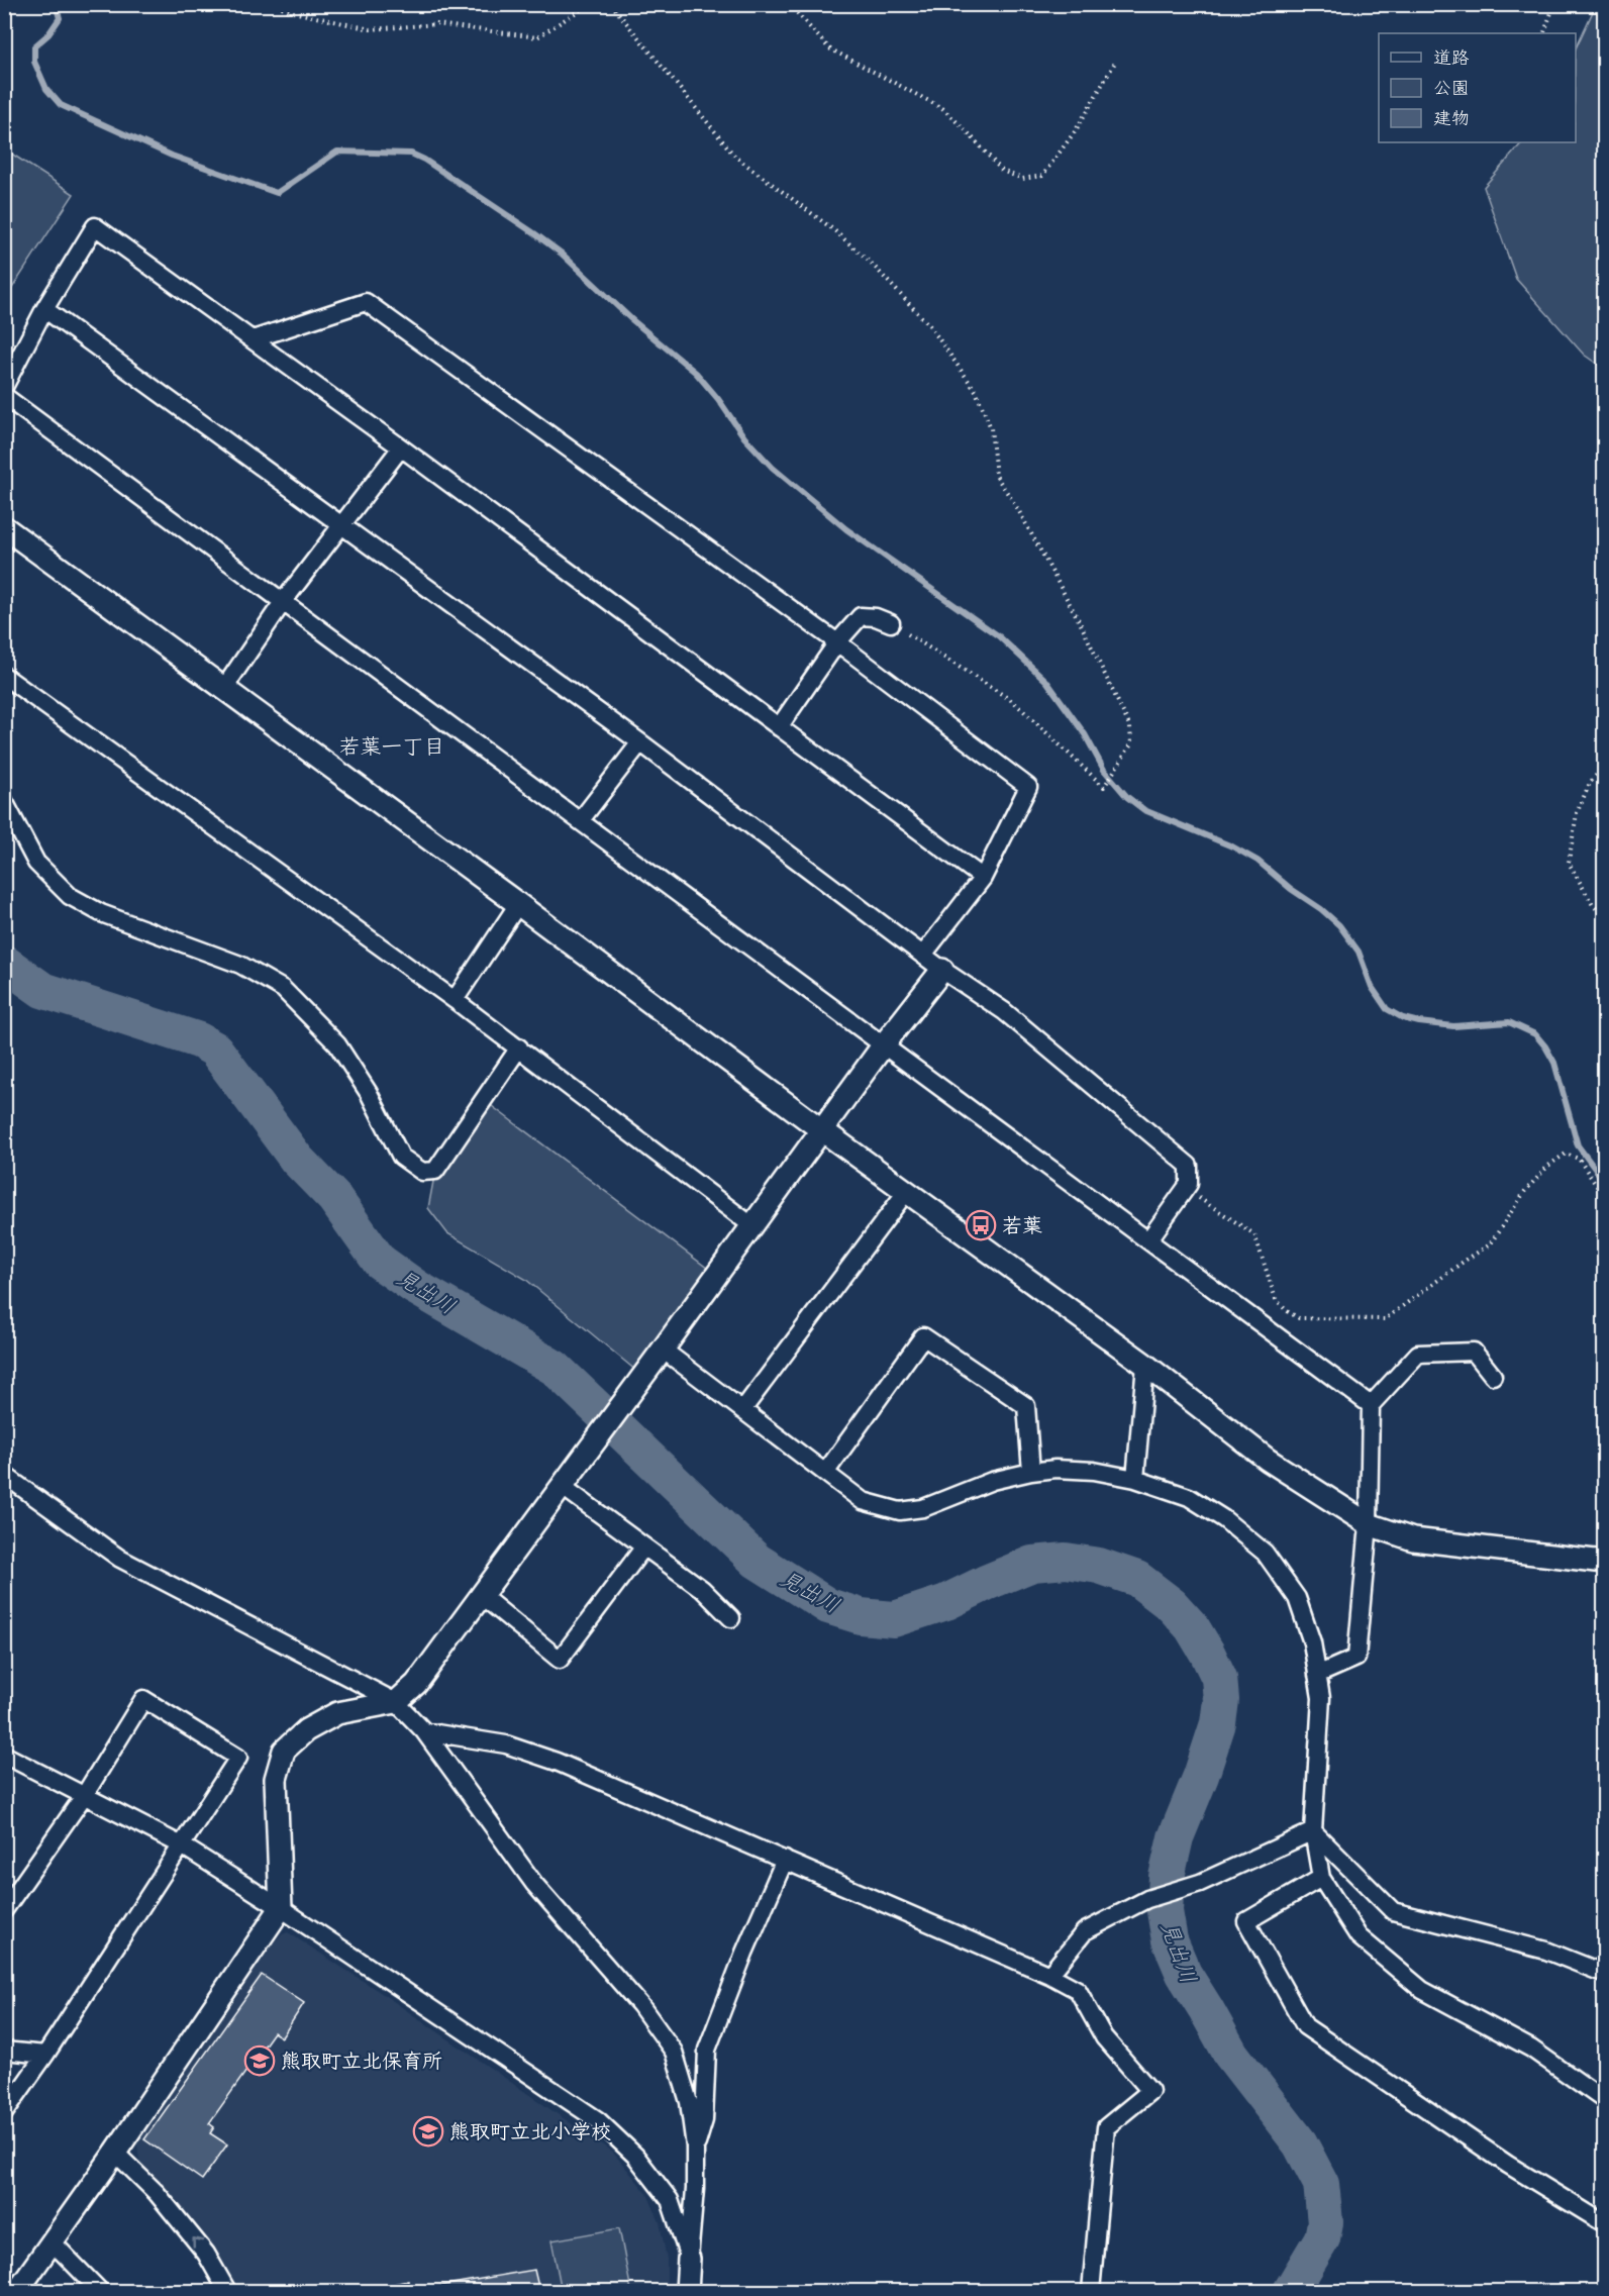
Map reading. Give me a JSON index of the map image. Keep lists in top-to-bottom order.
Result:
{
  "districts": ["若葉一丁目"],
  "water": ["見出川"],
  "places": {
    "bus stop": ["若葉"],
    "school or university": ["熊取町立北保育所", "熊取町立北小学校"]
  },
  "legend": ["道路", "公園", "建物"]
}
